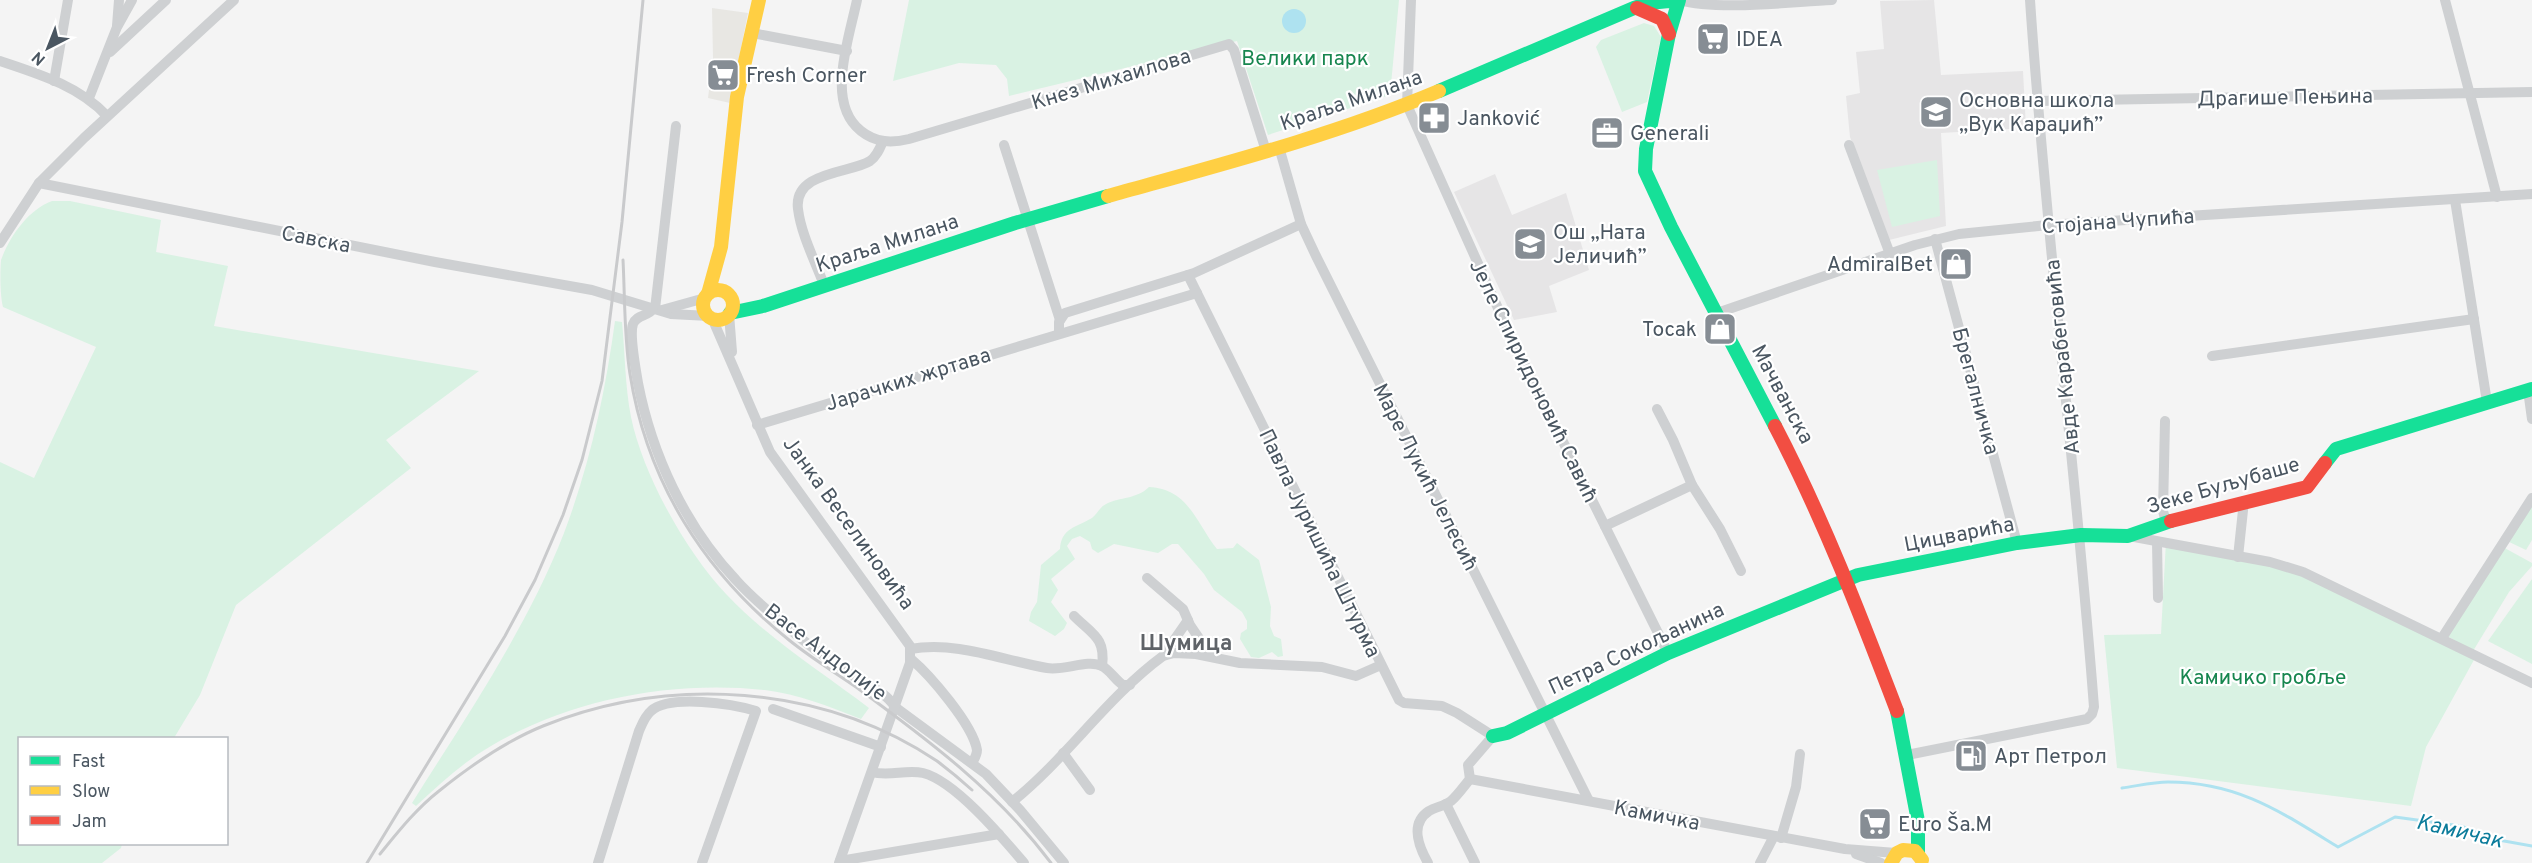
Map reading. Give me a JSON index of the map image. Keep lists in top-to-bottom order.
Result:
{
  "streets": {
    "main road": [
      "Краља Милана",
      "Мачванска",
      "Зеке Буљубаше",
      "Цицварића",
      "Петра Сокољанина"
    ],
    "street": [
      "Кнез Михаилова",
      "Драгише Пењина",
      "Стојана Чупића",
      "Савска",
      "Авде Карабеговића",
      "Јарачких жртава",
      "Јеле Спиридоновић Савић",
      "Брегалничка",
      "Маре Лукић Јелесић",
      "Јанка Веселиновића",
      "Павла Јуришића Штурма",
      "Васе Андолије",
      "Камичка"
    ]
  },
  "crossings": [
    ["Кнез Михаилова", "Краља Милана"],
    ["Кнез Михаилова", "Маре Лукић Јелесић"],
    ["Драгише Пењина", "Авде Карабеговића"],
    ["Краља Милана", "Савска"],
    ["Краља Милана", "Јеле Спиридоновић Савић"],
    ["Краља Милана", "Мачванска"],
    ["Краља Милана", "Маре Лукић Јелесић"],
    ["Краља Милана", "Јанка Веселиновића"],
    ["Стојана Чупића", "Авде Карабеговића"],
    ["Стојана Чупића", "Брегалничка"],
    ["Стојана Чупића", "Мачванска"],
    ["Савска", "Јанка Веселиновића"],
    ["Савска", "Васе Андолије"],
    ["Авде Карабеговића", "Мачванска"],
    ["Авде Карабеговића", "Зеке Буљубаше"],
    ["Авде Карабеговића", "Цицварића"],
    ["Јарачких жртава", "Јанка Веселиновића"],
    ["Јарачких жртава", "Павла Јуришића Штурма"],
    ["Јеле Спиридоновић Савић", "Петра Сокољанина"],
    ["Брегалничка", "Цицварића"],
    ["Мачванска", "Цицварића"],
    ["Мачванска", "Петра Сокољанина"],
    ["Мачванска", "Камичка"],
    ["Маре Лукић Јелесић", "Петра Сокољанина"],
    ["Маре Лукић Јелесић", "Камичка"],
    ["Зеке Буљубаше", "Цицварића"],
    ["Цицварића", "Петра Сокољанина"],
    ["Павла Јуришића Штурма", "Петра Сокољанина"],
    ["Петра Сокољанина", "Камичка"]
  ],
  "districts": ["Шумица"],
  "water": ["Камичак"],
  "parks": ["Велики парк", "Камичко гробље"],
  "places": {
    "supermarket": ["IDEA", "Fresh Corner", "Euro Ša.M"],
    "school or university": ["Основна школа „Вук Караџић”", "Ош „Ната Јеличић”"],
    "pharmacy": ["Janković"],
    "office": ["Generali"],
    "shop": ["AdmiralBet", "Tocak"],
    "fuel station": ["Арт Петрол"]
  },
  "legend": ["Fast", "Slow", "Jam"],
  "north": "bottom left"
}
